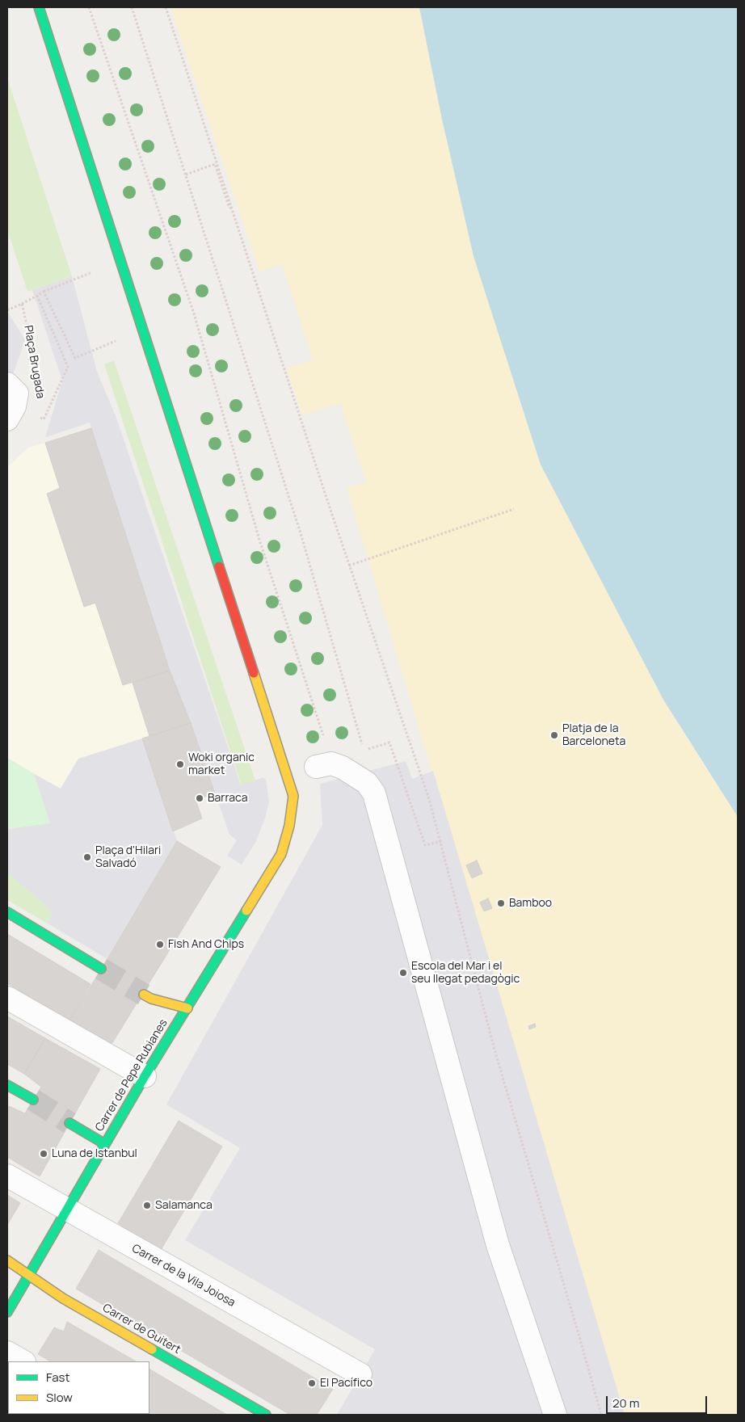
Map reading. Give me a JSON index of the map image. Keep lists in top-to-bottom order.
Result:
{
  "streets": {
    "street": ["Carrer de Pepe Rubianes", "Carrer de la Vila Joiosa", "Carrer de Guitert"],
    "path": ["Plaça Brugada"]
  },
  "crossings": [
    ["Carrer de Pepe Rubianes", "Carrer de la Vila Joiosa"],
    ["Carrer de Pepe Rubianes", "Carrer de Guitert"]
  ],
  "places": [
    "Platja de la Barceloneta",
    "Woki organic market",
    "Barraca",
    "Plaça d'Hilari Salvadó",
    "Bamboo",
    "Fish And Chips",
    "Escola del Mar i el seu llegat pedagògic",
    "Luna de Istanbul",
    "Salamanca",
    "El Pacífico"
  ],
  "legend": ["Fast", "Slow"],
  "scale_bar": "20 m"
}
